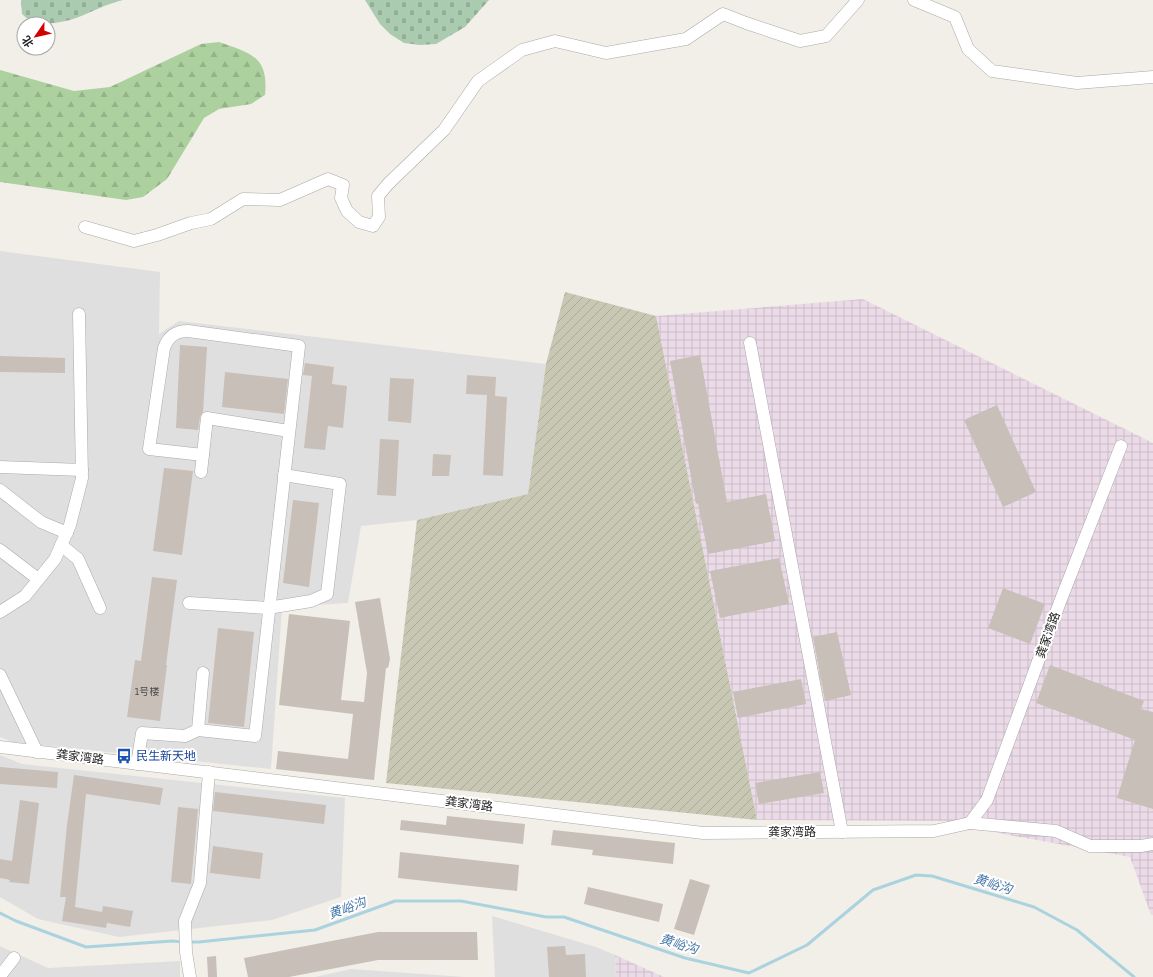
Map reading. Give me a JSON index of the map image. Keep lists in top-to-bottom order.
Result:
{
  "streets": {
    "street": ["龚家湾路"]
  },
  "water": ["黄峪沟"],
  "places": {
    "bus stop": ["民生新天地"]
  },
  "house_numbers": ["1号楼"],
  "north": "bottom left"
}
